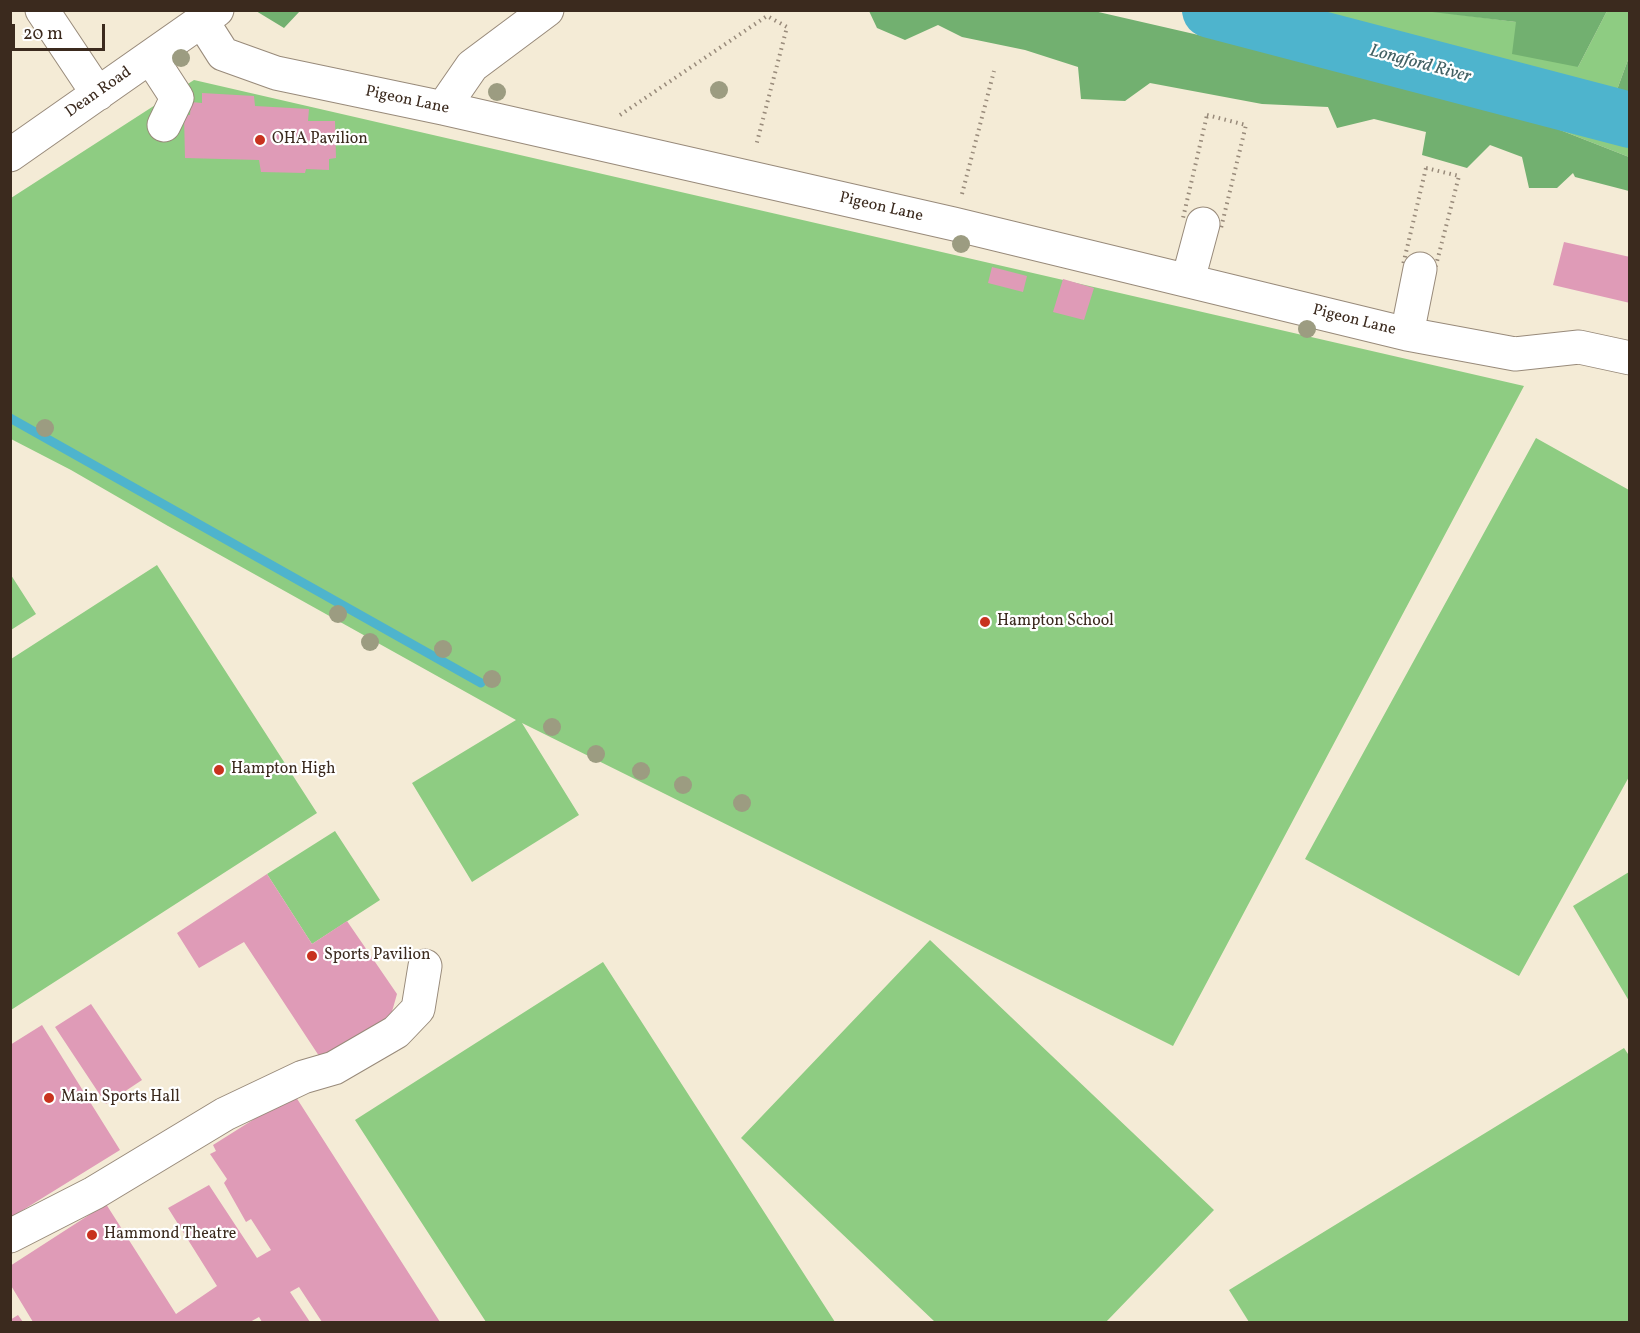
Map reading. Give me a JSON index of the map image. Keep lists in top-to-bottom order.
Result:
{
  "streets": {
    "street": ["Dean Road", "Pigeon Lane"]
  },
  "crossings": [
    ["Dean Road", "Pigeon Lane"]
  ],
  "water": ["Longford River"],
  "places": [
    "OHA Pavilion",
    "Hampton School",
    "Hampton High",
    "Sports Pavilion",
    "Main Sports Hall",
    "Hammond Theatre"
  ],
  "scale_bar": "20 m"
}
